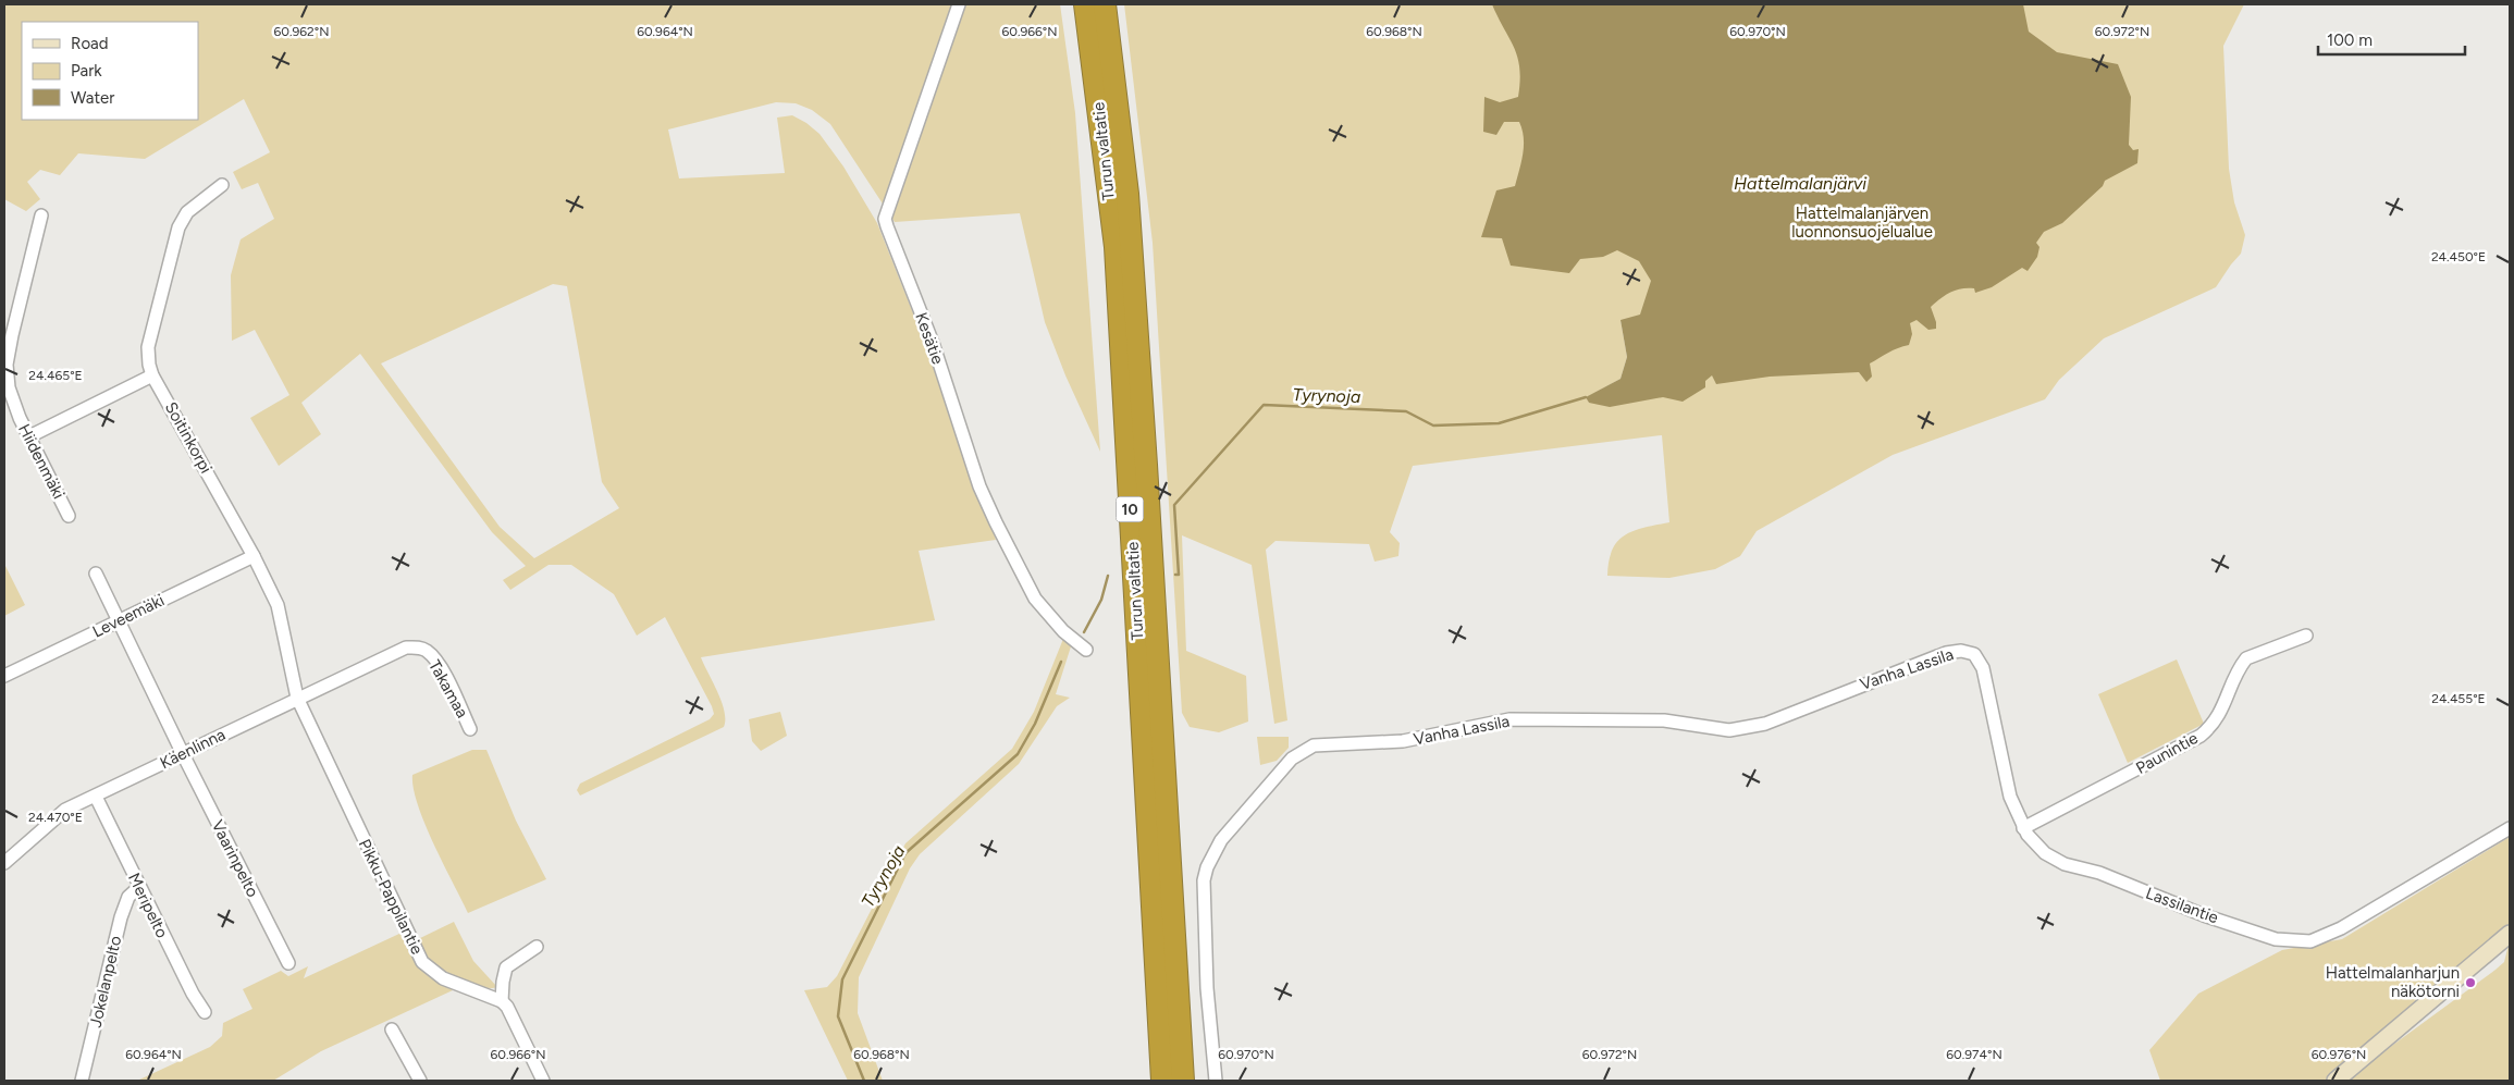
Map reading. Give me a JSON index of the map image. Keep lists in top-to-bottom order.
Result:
{
  "streets": {
    "highway": ["Turun valtatie", "10"],
    "street": [
      "Kesätie",
      "Soitinkorpi",
      "Hiidenmäki",
      "Leveemäki",
      "Vanha Lassila",
      "Takamaa",
      "Käenlinna",
      "Paunintie",
      "Vaarinpelto",
      "Pikku-Pappilantie",
      "Meripelto",
      "Lassilantie",
      "Jokelanpelto"
    ]
  },
  "crossings": [
    ["Soitinkorpi", "Leveemäki"],
    ["Soitinkorpi", "Käenlinna"],
    ["Soitinkorpi", "Pikku-Pappilantie"],
    ["Vanha Lassila", "Lassilantie"],
    ["Takamaa", "Käenlinna"],
    ["Käenlinna", "Vaarinpelto"],
    ["Käenlinna", "Pikku-Pappilantie"],
    ["Käenlinna", "Meripelto"],
    ["Paunintie", "Lassilantie"],
    ["Meripelto", "Jokelanpelto"]
  ],
  "water": ["Hattelmalanjärvi", "Tyrynoja"],
  "parks": ["Hattelmalanjärven luonnonsuojelualue"],
  "places": ["Hattelmalanharjun näkötorni"],
  "legend": ["Road", "Park", "Water"],
  "scale_bar": "100 m",
  "coordinates": [
    "60.962°N",
    "60.964°N",
    "60.966°N",
    "60.968°N",
    "60.970°N",
    "60.972°N",
    "24.450°E",
    "24.465°E",
    "24.455°E",
    "24.470°E",
    "60.974°N",
    "60.976°N"
  ]
}
